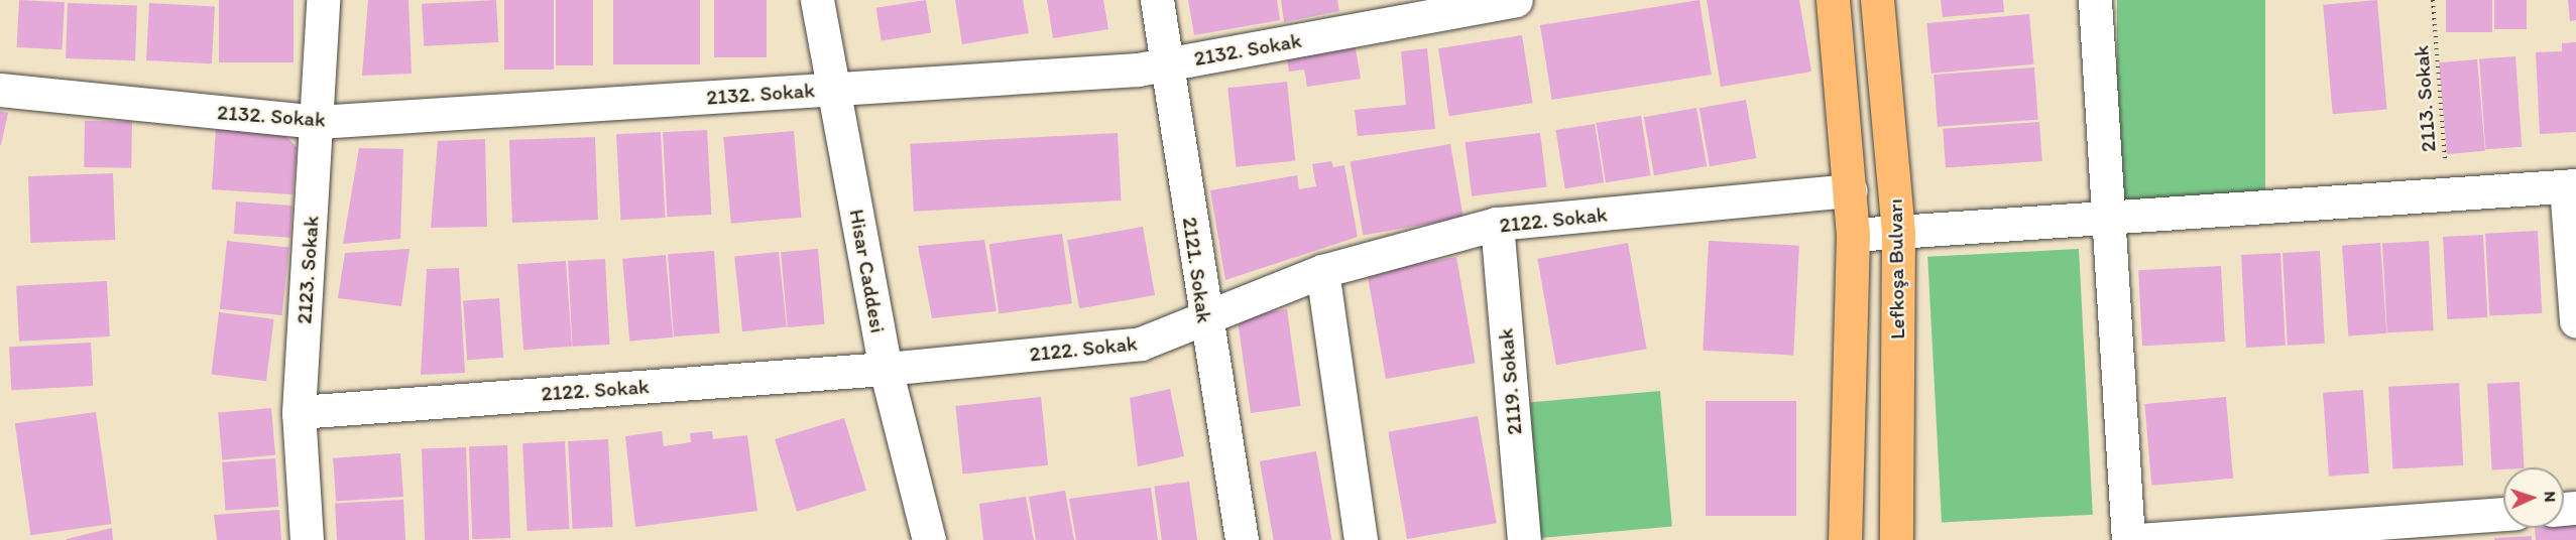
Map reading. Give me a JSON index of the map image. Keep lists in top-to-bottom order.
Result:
{
  "streets": {
    "main road": ["Lefkoşa Bulvarı"],
    "street": [
      "2132. Sokak",
      "2122. Sokak",
      "2123. Sokak",
      "2121. Sokak",
      "Hisar Caddesi",
      "2119. Sokak"
    ],
    "path": ["2113. Sokak"]
  },
  "crossings": [
    ["2132. Sokak", "2123. Sokak"],
    ["2132. Sokak", "2121. Sokak"],
    ["2132. Sokak", "Hisar Caddesi"],
    ["2122. Sokak", "Lefkoşa Bulvarı"],
    ["2122. Sokak", "2123. Sokak"],
    ["2122. Sokak", "2121. Sokak"],
    ["2122. Sokak", "Hisar Caddesi"],
    ["2122. Sokak", "2119. Sokak"]
  ],
  "north": "right"
}
